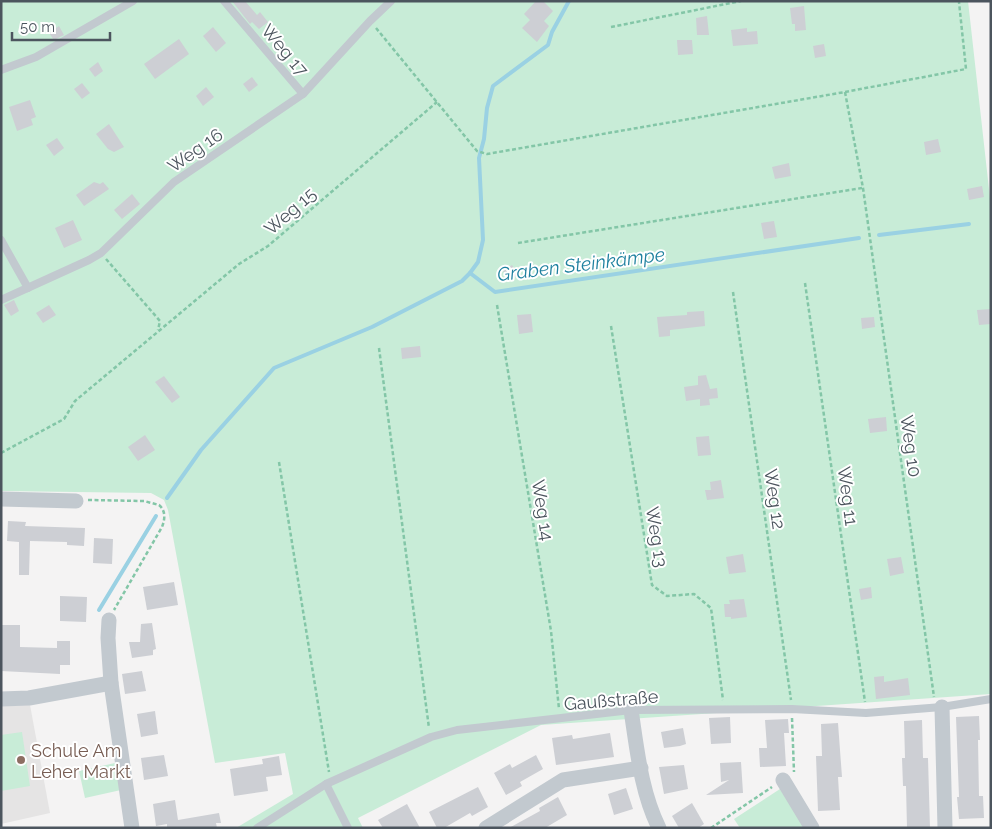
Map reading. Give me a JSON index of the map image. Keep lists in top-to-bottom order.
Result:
{
  "streets": {
    "lane": ["Weg 17", "Weg 16", "Gaußstraße"],
    "path": [
      "Weg 15",
      "Weg 10",
      "Weg 11",
      "Weg 12",
      "Weg 14",
      "Weg 13"
    ]
  },
  "crossings": [
    ["Weg 17", "Weg 16"],
    ["Weg 10", "Gaußstraße"],
    ["Weg 11", "Gaußstraße"],
    ["Weg 12", "Gaußstraße"],
    ["Weg 14", "Gaußstraße"],
    ["Weg 13", "Gaußstraße"]
  ],
  "water": ["Graben Steinkämpe"],
  "places": ["Schule Am Leher Markt"],
  "scale_bar": "50 m"
}
